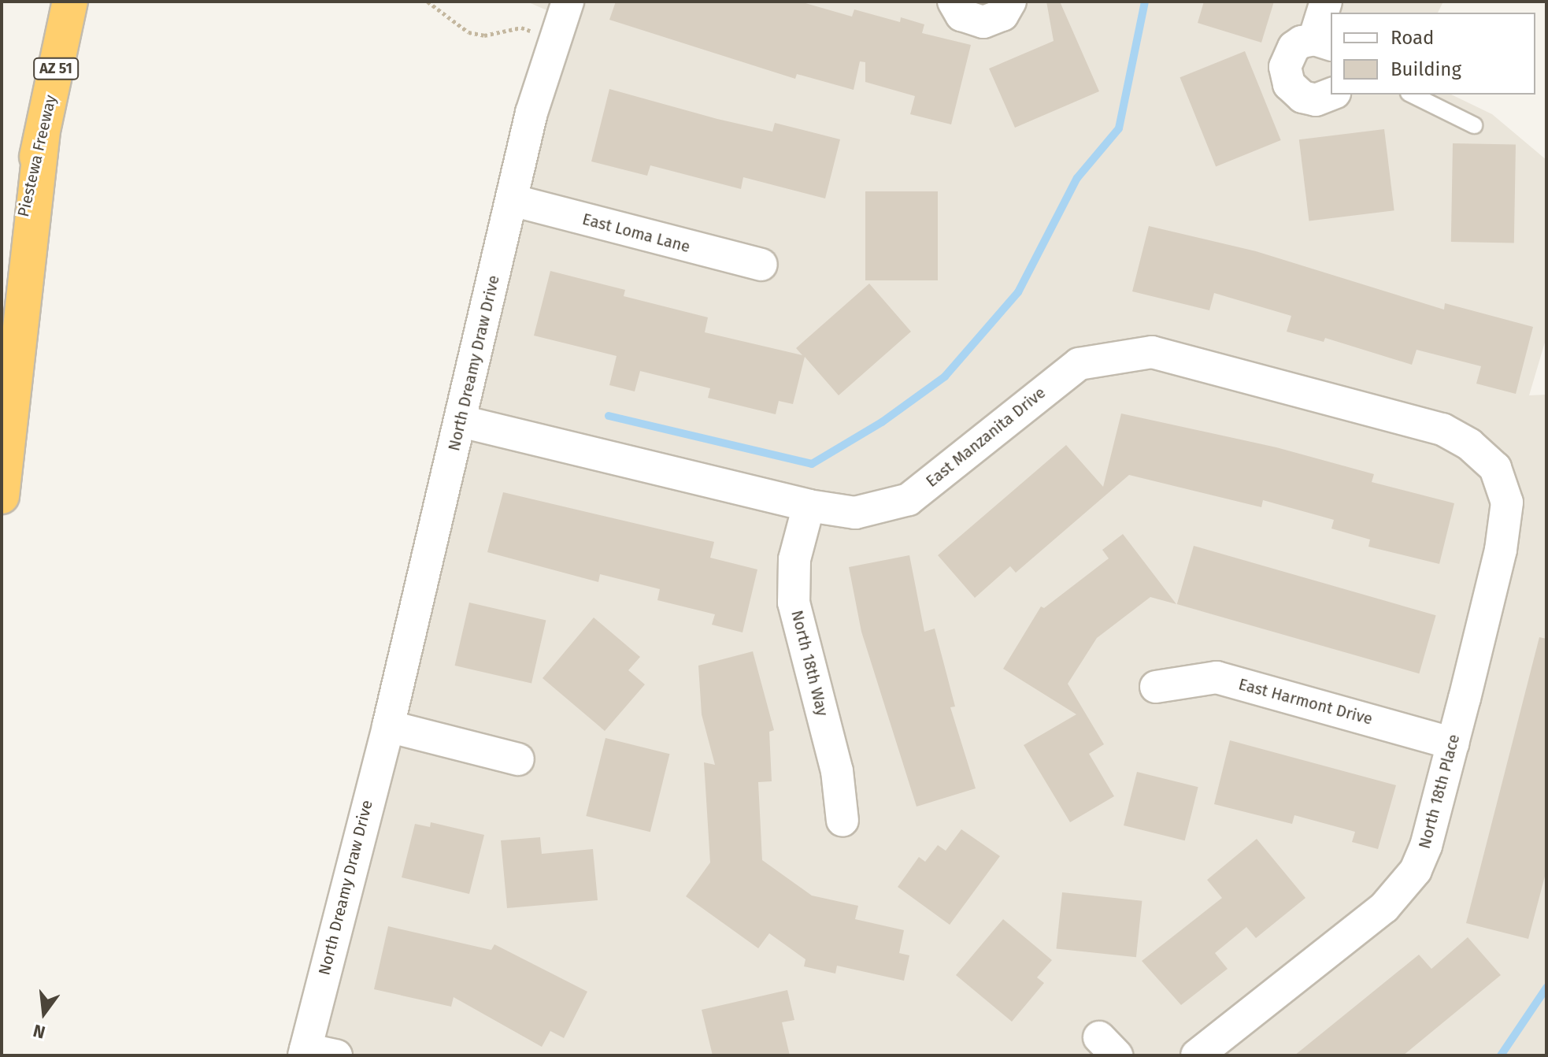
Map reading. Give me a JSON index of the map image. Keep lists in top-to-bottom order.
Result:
{
  "streets": {
    "highway": ["AZ 51", "Piestewa Freeway"],
    "street": [
      "East Loma Lane",
      "North Dreamy Draw Drive",
      "East Manzanita Drive",
      "North 18th Way",
      "East Harmont Drive",
      "North 18th Place"
    ]
  },
  "crossings": [
    ["East Loma Lane", "North Dreamy Draw Drive"],
    ["North Dreamy Draw Drive", "East Manzanita Drive"],
    ["East Manzanita Drive", "North 18th Way"],
    ["East Manzanita Drive", "North 18th Place"],
    ["East Harmont Drive", "North 18th Place"]
  ],
  "legend": ["Road", "Building"],
  "north": "bottom"
}
